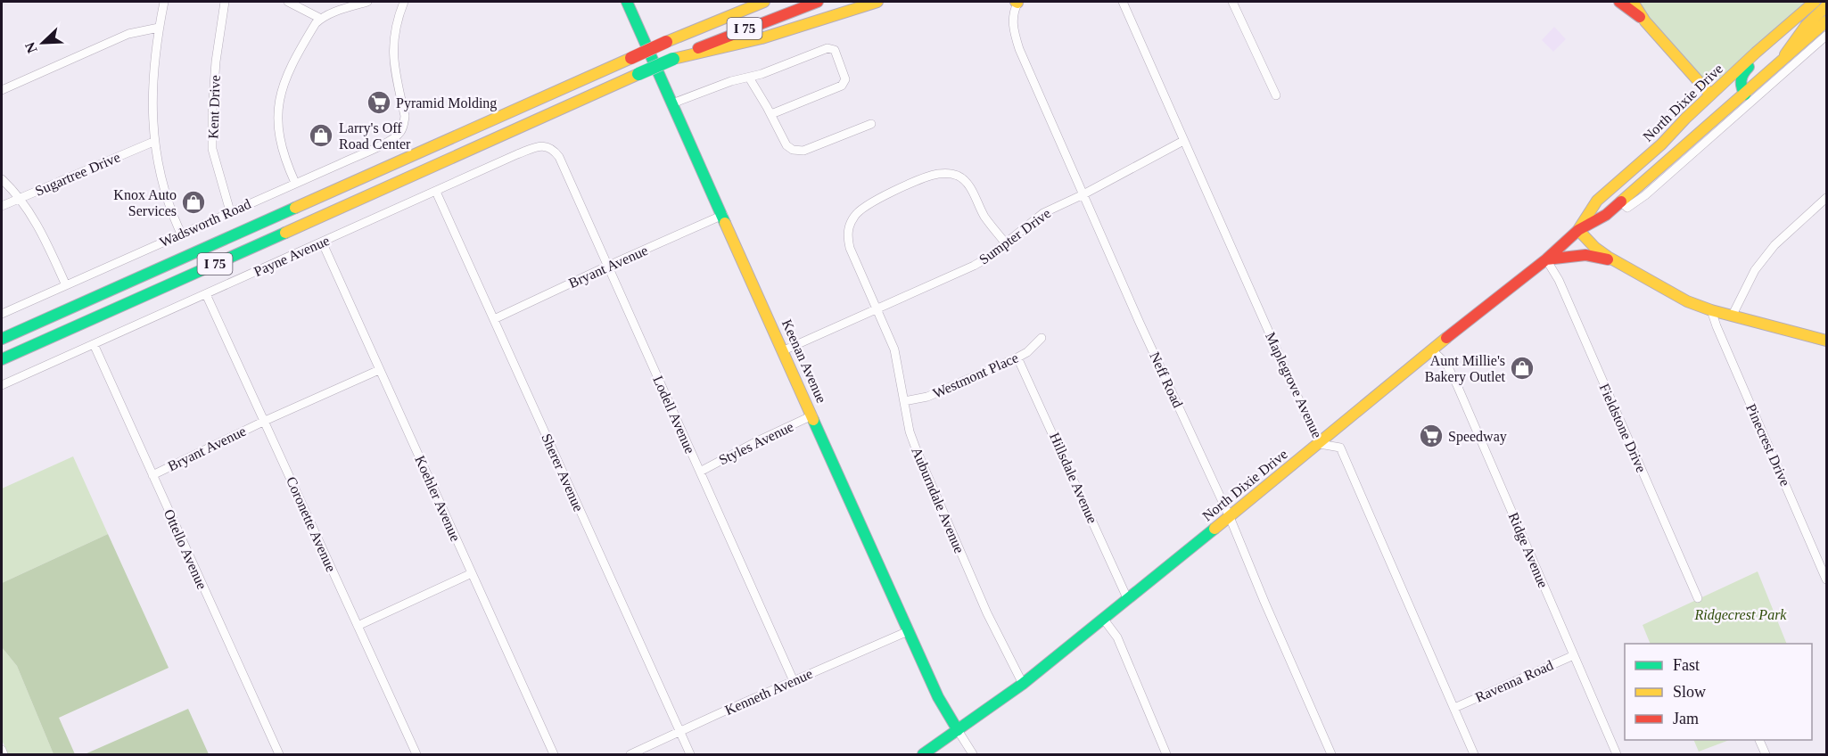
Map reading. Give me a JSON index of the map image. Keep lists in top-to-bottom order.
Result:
{
  "streets": {
    "main road": ["I 75", "North Dixie Drive", "Keenan Avenue"],
    "street": [
      "Kent Drive",
      "Sugartree Drive",
      "Wadsworth Road",
      "Sumpter Drive",
      "Payne Avenue",
      "Bryant Avenue",
      "Westmont Place",
      "Neff Road",
      "Maplegrove Avenue",
      "Lodell Avenue",
      "Fieldstone Drive",
      "Styles Avenue",
      "Pinecrest Drive",
      "Sherer Avenue",
      "Hillsdale Avenue",
      "Koehler Avenue",
      "Auburndale Avenue",
      "Coronette Avenue",
      "Ottello Avenue",
      "Ridge Avenue",
      "Ravenna Road",
      "Kenneth Avenue"
    ]
  },
  "crossings": [
    ["North Dixie Drive", "Keenan Avenue"],
    ["North Dixie Drive", "Neff Road"],
    ["North Dixie Drive", "Maplegrove Avenue"],
    ["North Dixie Drive", "Fieldstone Drive"],
    ["North Dixie Drive", "Hillsdale Avenue"],
    ["North Dixie Drive", "Auburndale Avenue"],
    ["North Dixie Drive", "Ridge Avenue"],
    ["Kent Drive", "Wadsworth Road"],
    ["Sumpter Drive", "Keenan Avenue"],
    ["Sumpter Drive", "Neff Road"],
    ["Sumpter Drive", "Maplegrove Avenue"],
    ["Sumpter Drive", "Auburndale Avenue"],
    ["Payne Avenue", "Lodell Avenue"],
    ["Payne Avenue", "Sherer Avenue"],
    ["Payne Avenue", "Koehler Avenue"],
    ["Payne Avenue", "Coronette Avenue"],
    ["Payne Avenue", "Ottello Avenue"],
    ["Bryant Avenue", "Keenan Avenue"],
    ["Bryant Avenue", "Lodell Avenue"],
    ["Bryant Avenue", "Sherer Avenue"],
    ["Bryant Avenue", "Koehler Avenue"],
    ["Bryant Avenue", "Coronette Avenue"],
    ["Bryant Avenue", "Ottello Avenue"],
    ["Keenan Avenue", "Styles Avenue"],
    ["Keenan Avenue", "Kenneth Avenue"],
    ["Westmont Place", "Hillsdale Avenue"],
    ["Westmont Place", "Auburndale Avenue"],
    ["Maplegrove Avenue", "Ravenna Road"],
    ["Lodell Avenue", "Styles Avenue"],
    ["Lodell Avenue", "Kenneth Avenue"],
    ["Sherer Avenue", "Kenneth Avenue"],
    ["Ridge Avenue", "Ravenna Road"]
  ],
  "parks": ["Ridgecrest Park"],
  "places": {
    "supermarket": ["Pyramid Molding", "Speedway"],
    "shop": ["Larry's Off Road Center", "Knox Auto Services", "Aunt Millie's Bakery Outlet"]
  },
  "legend": ["Fast", "Slow", "Jam"],
  "north": "bottom left"
}
